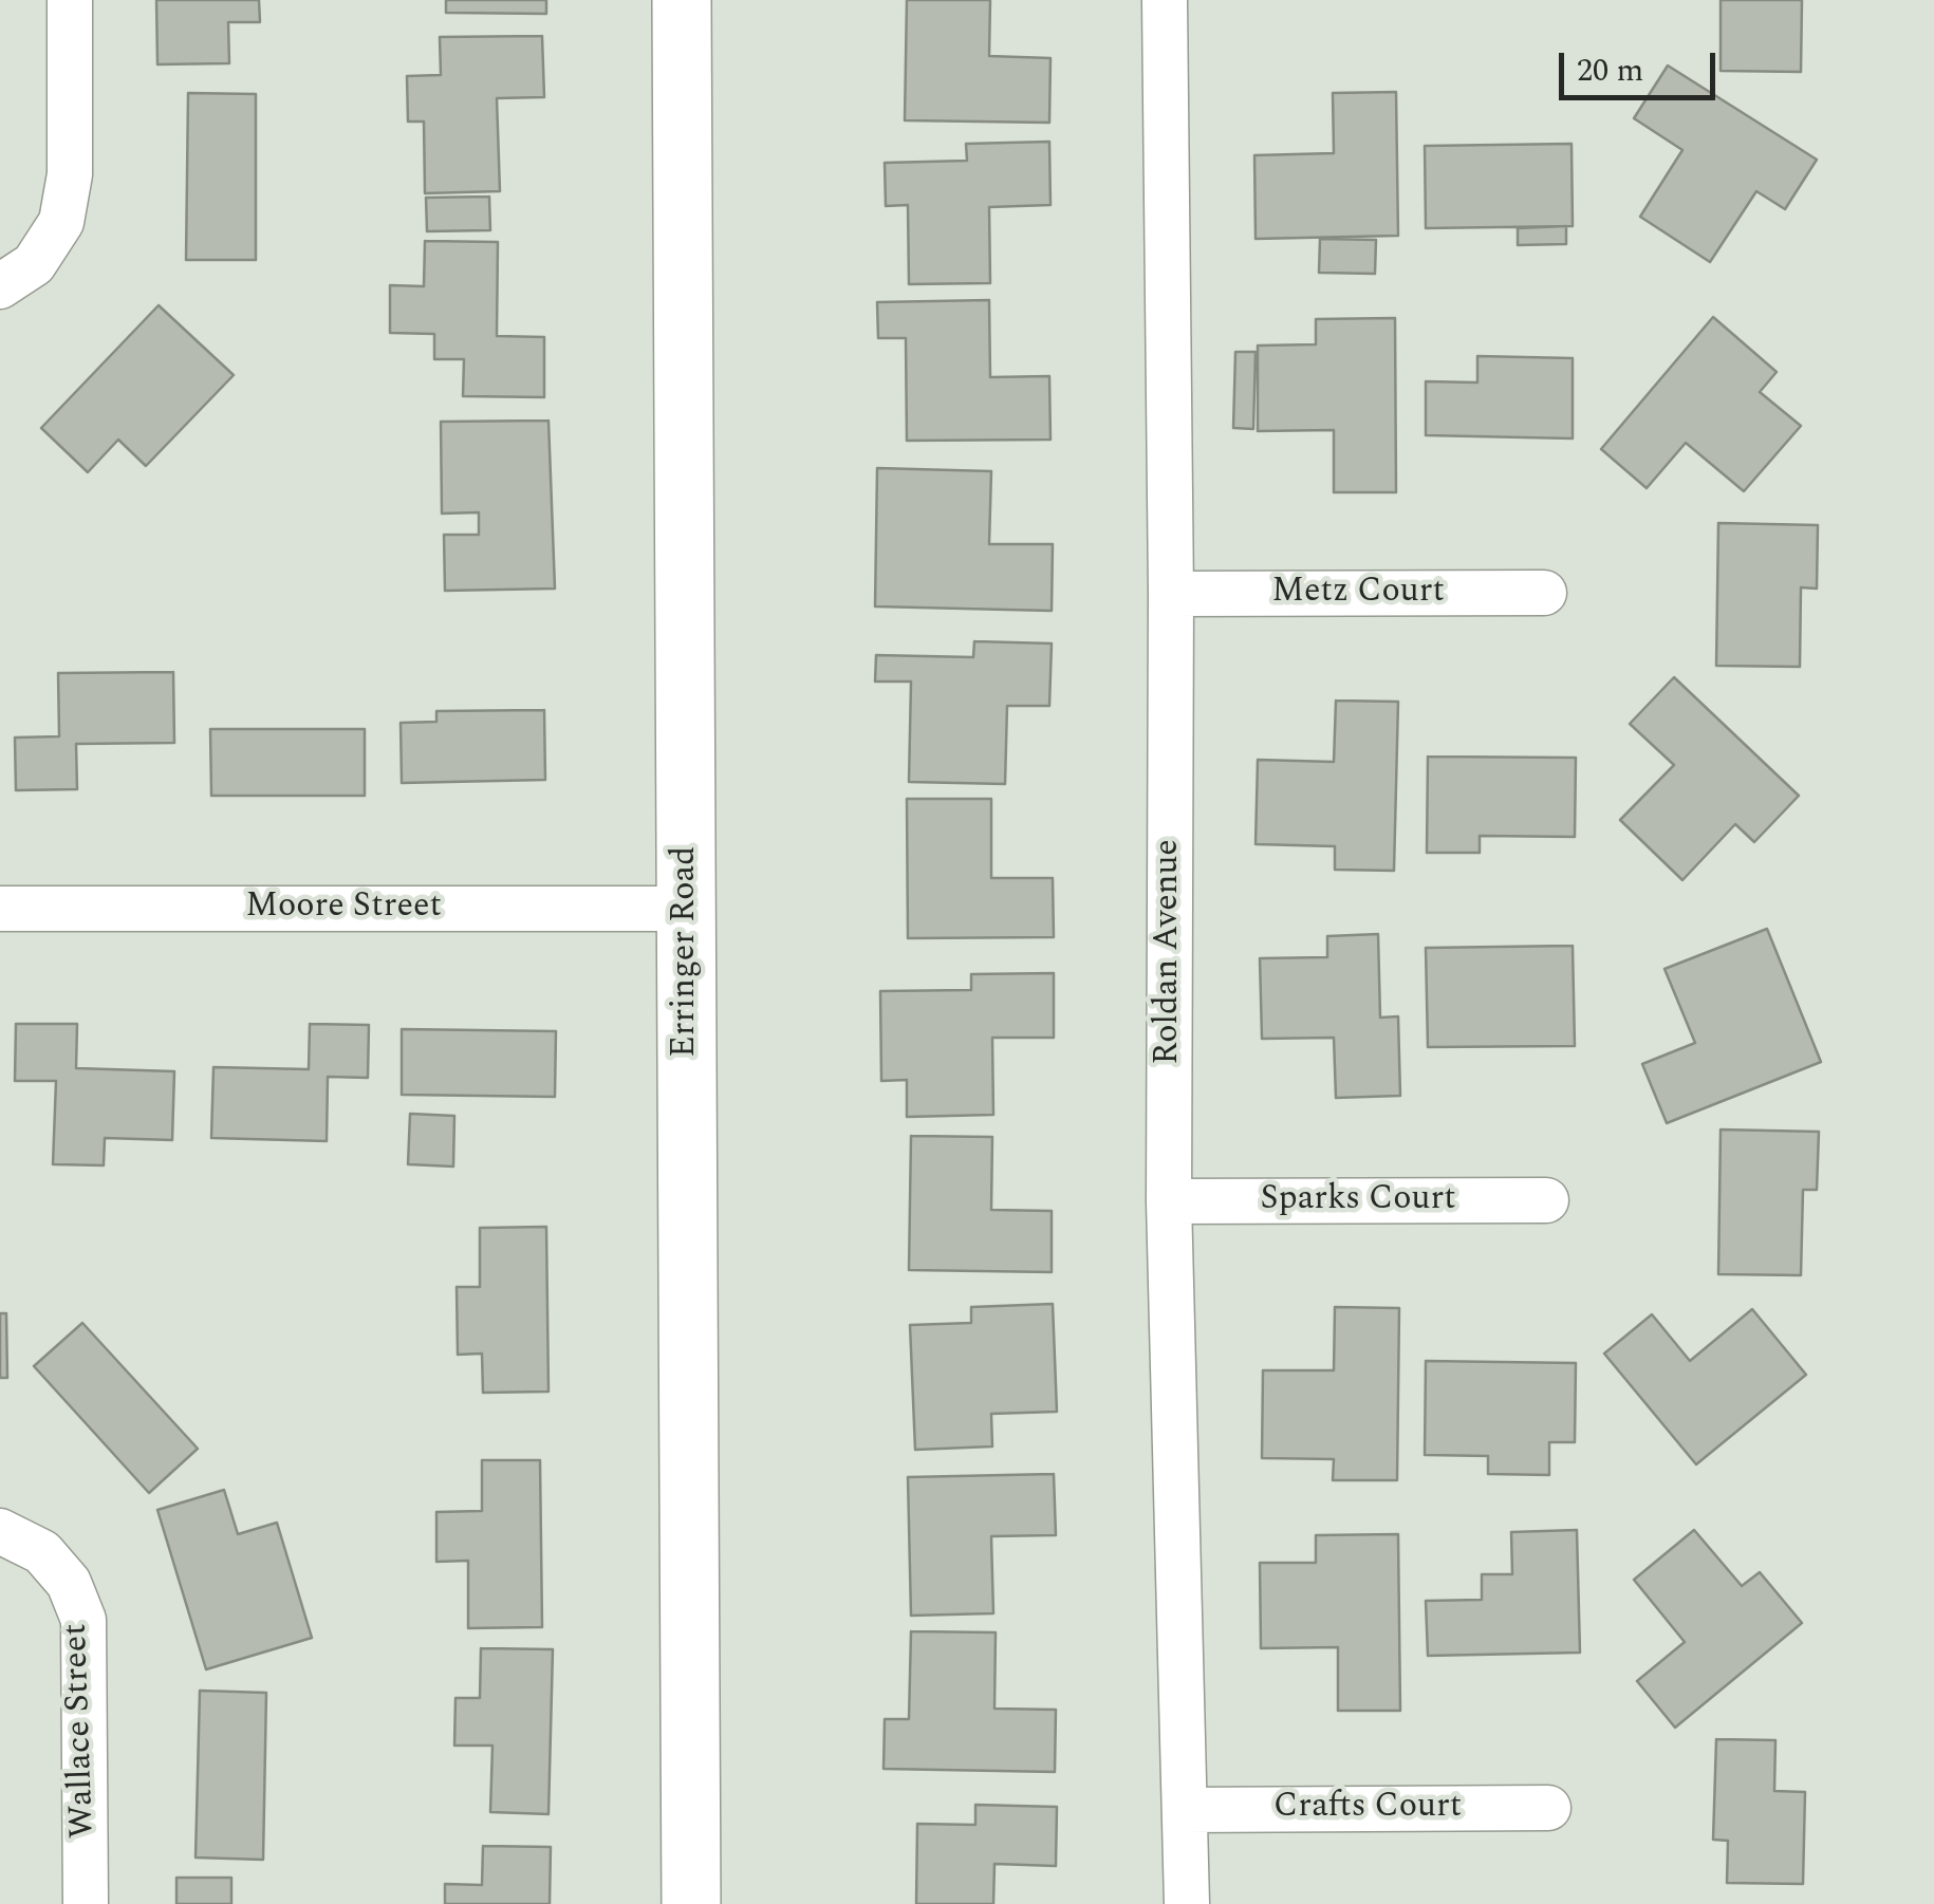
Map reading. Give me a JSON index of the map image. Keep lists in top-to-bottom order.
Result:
{
  "streets": {
    "main road": ["Erringer Road"],
    "street": [
      "Metz Court",
      "Moore Street",
      "Roldan Avenue",
      "Sparks Court",
      "Wallace Street",
      "Crafts Court"
    ]
  },
  "crossings": [
    ["Metz Court", "Roldan Avenue"],
    ["Moore Street", "Erringer Road"],
    ["Roldan Avenue", "Sparks Court"],
    ["Roldan Avenue", "Crafts Court"]
  ],
  "scale_bar": "20 m"
}
